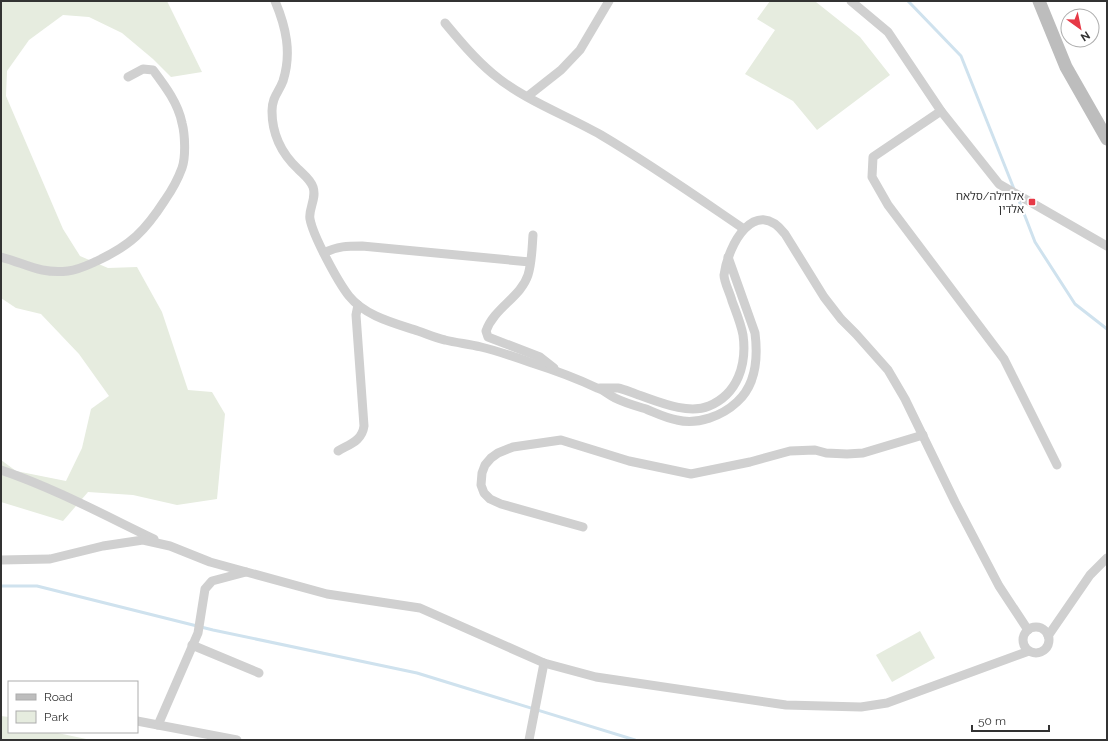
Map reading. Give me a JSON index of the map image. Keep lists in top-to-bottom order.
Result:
{
  "places": {
    "transit": ["אלח׳לה/סלאח אלדין"]
  },
  "legend": ["Road", "Park"],
  "scale_bar": "50 m",
  "north": "bottom right"
}
